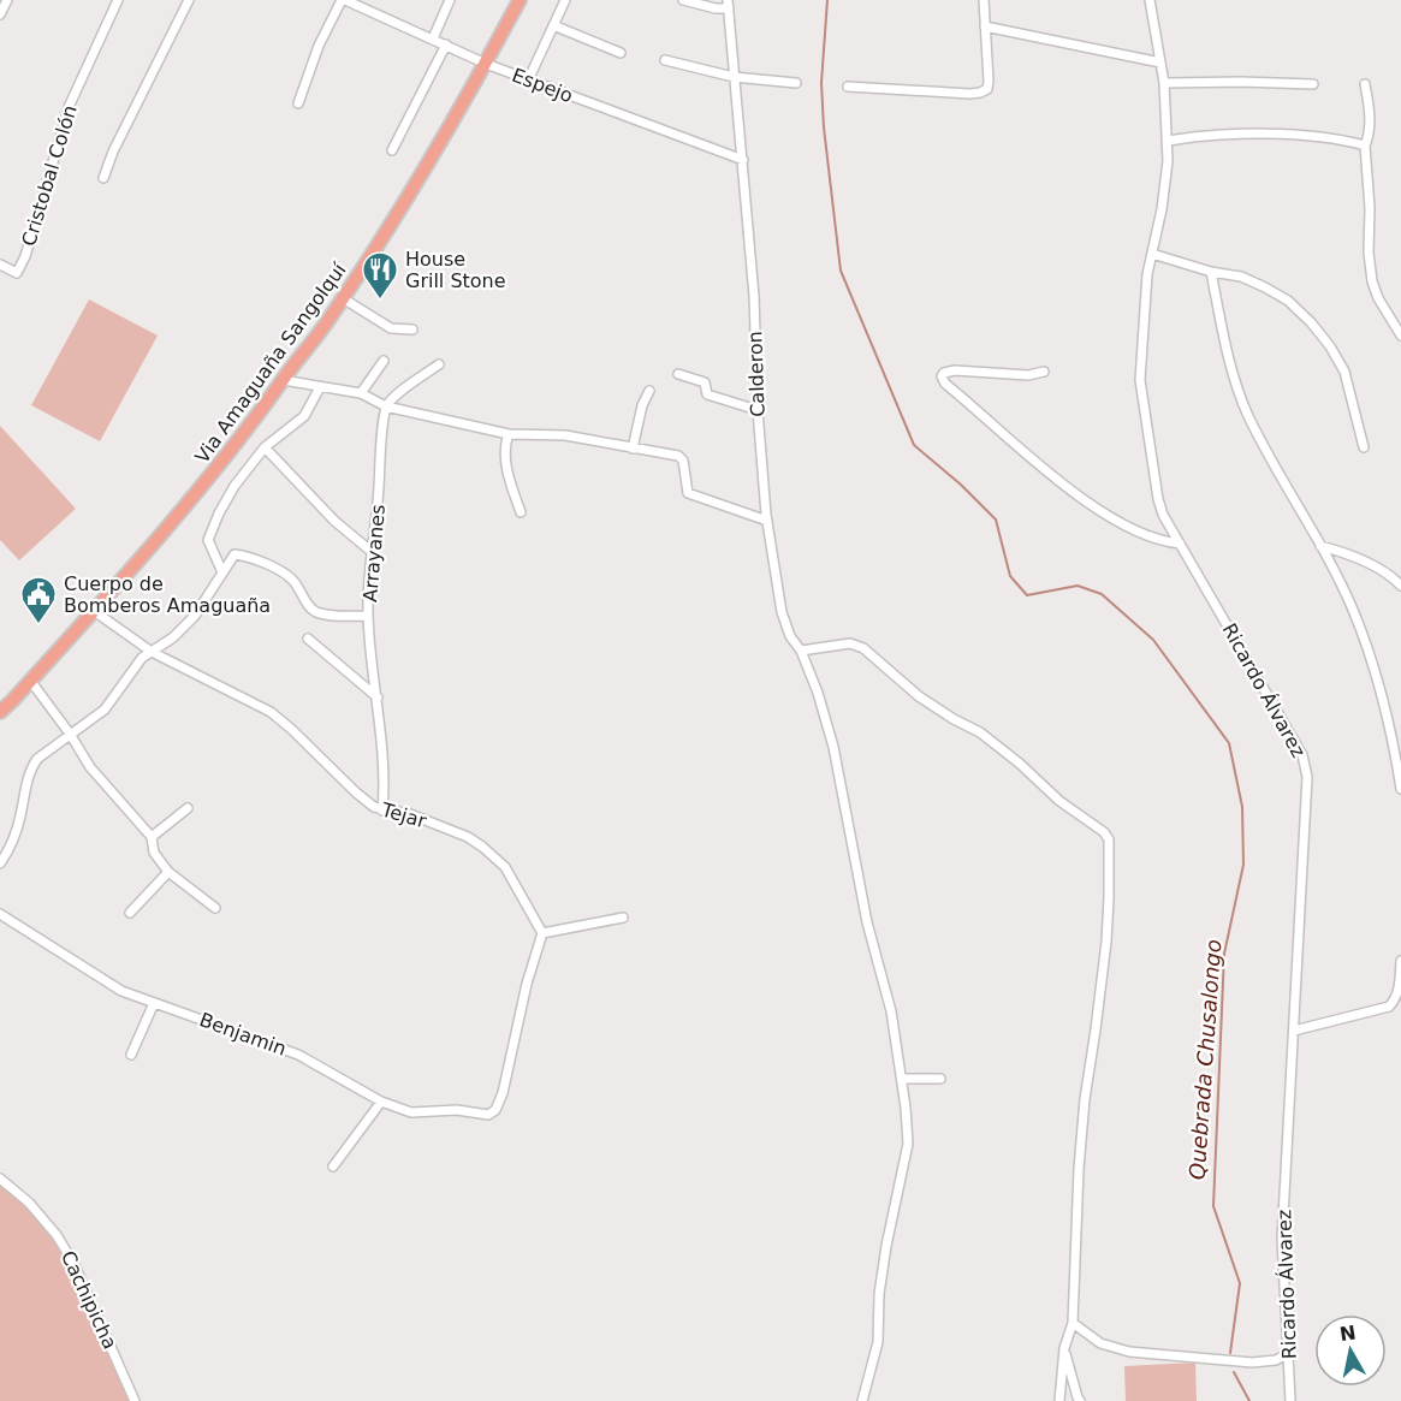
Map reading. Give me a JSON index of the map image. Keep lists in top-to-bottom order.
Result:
{
  "streets": {
    "highway": ["Via Amaguaña Sangolquí"],
    "street": [
      "Espejo",
      "Cristobal Colón",
      "Calderon",
      "Arrayanes",
      "Ricardo Álvarez",
      "Tejar",
      "Benjamin",
      "Cachipicha"
    ]
  },
  "crossings": [
    ["Espejo", "Via Amaguaña Sangolquí"],
    ["Espejo", "Calderon"],
    ["Via Amaguaña Sangolquí", "Tejar"],
    ["Arrayanes", "Tejar"],
    ["Tejar", "Benjamin"]
  ],
  "water": ["Quebrada Chusalongo"],
  "places": {
    "restaurant": ["House Grill Stone"],
    "public building": ["Cuerpo de Bomberos Amaguaña"]
  },
  "north": "top"
}
